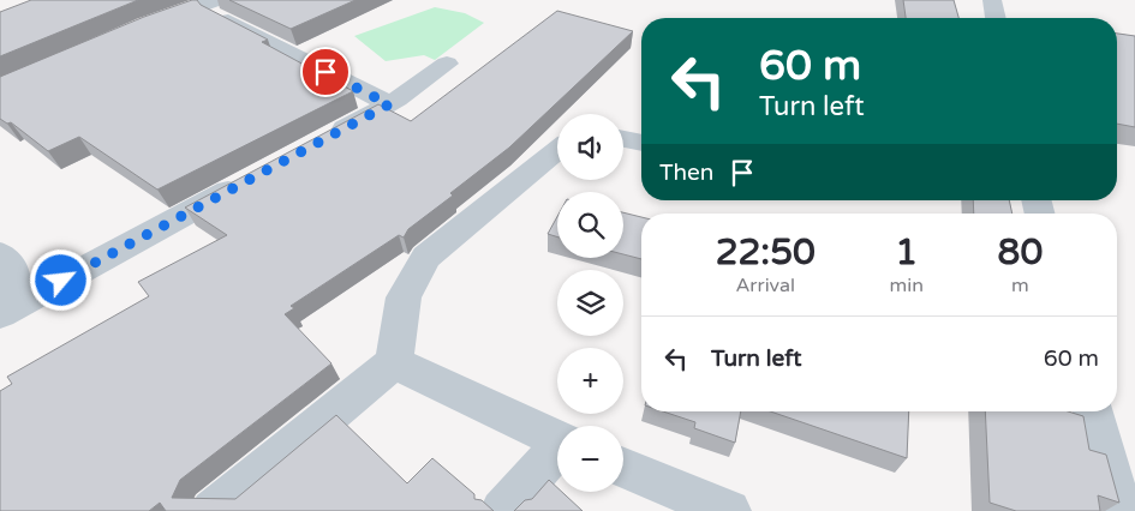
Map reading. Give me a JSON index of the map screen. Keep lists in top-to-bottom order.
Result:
{
  "page": {
    "turn": ["60 m", "Turn left"],
    "map_buttons": ["+", "−"],
    "then": "Then",
    "eta": [
      "22:50",
      "Arrival",
      "1",
      "min",
      "80",
      "m"
    ],
    "list": [
      {
        "name": "Turn left",
        "value": "60 m"
      }
    ]
  }
}
